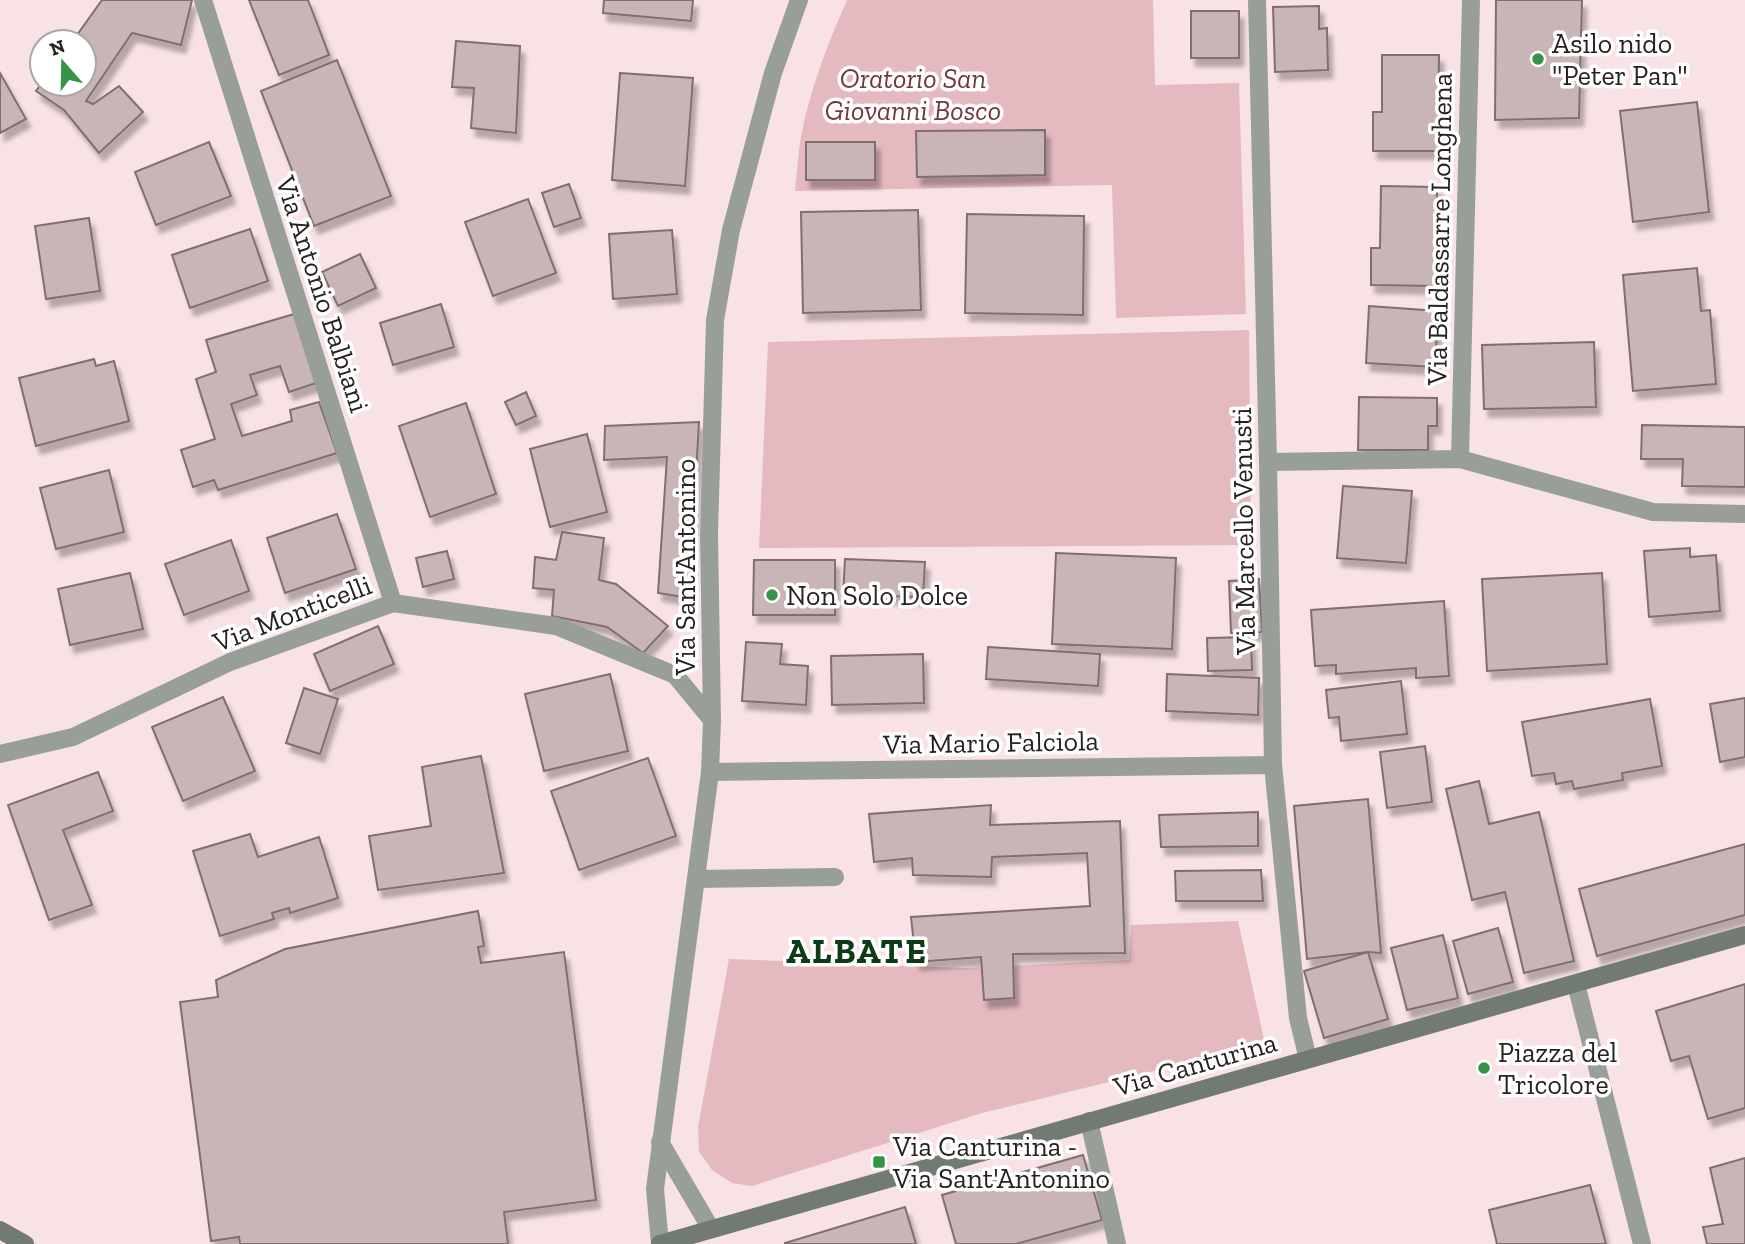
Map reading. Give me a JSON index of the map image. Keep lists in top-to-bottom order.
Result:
{
  "streets": {
    "main road": ["Via Canturina"],
    "street": [
      "Via Baldassarre Longhena",
      "Via Antonio Balbiani",
      "Via Marcello Venusti",
      "Via Sant'Antonino",
      "Via Monticelli",
      "Via Mario Falciola"
    ]
  },
  "crossings": [
    ["Via Antonio Balbiani", "Via Monticelli"],
    ["Via Marcello Venusti", "Via Mario Falciola"],
    ["Via Marcello Venusti", "Via Canturina"],
    ["Via Sant'Antonino", "Via Monticelli"],
    ["Via Sant'Antonino", "Via Mario Falciola"],
    ["Via Sant'Antonino", "Via Canturina"]
  ],
  "districts": ["ALBATE"],
  "parks": ["Oratorio San Giovanni Bosco"],
  "places": {
    "other": ["Asilo nido \"Peter Pan\"", "Non Solo Dolce", "Piazza del Tricolore"],
    "transit": ["Via Canturina - Via Sant'Antonino"]
  },
  "north": "top"
}
